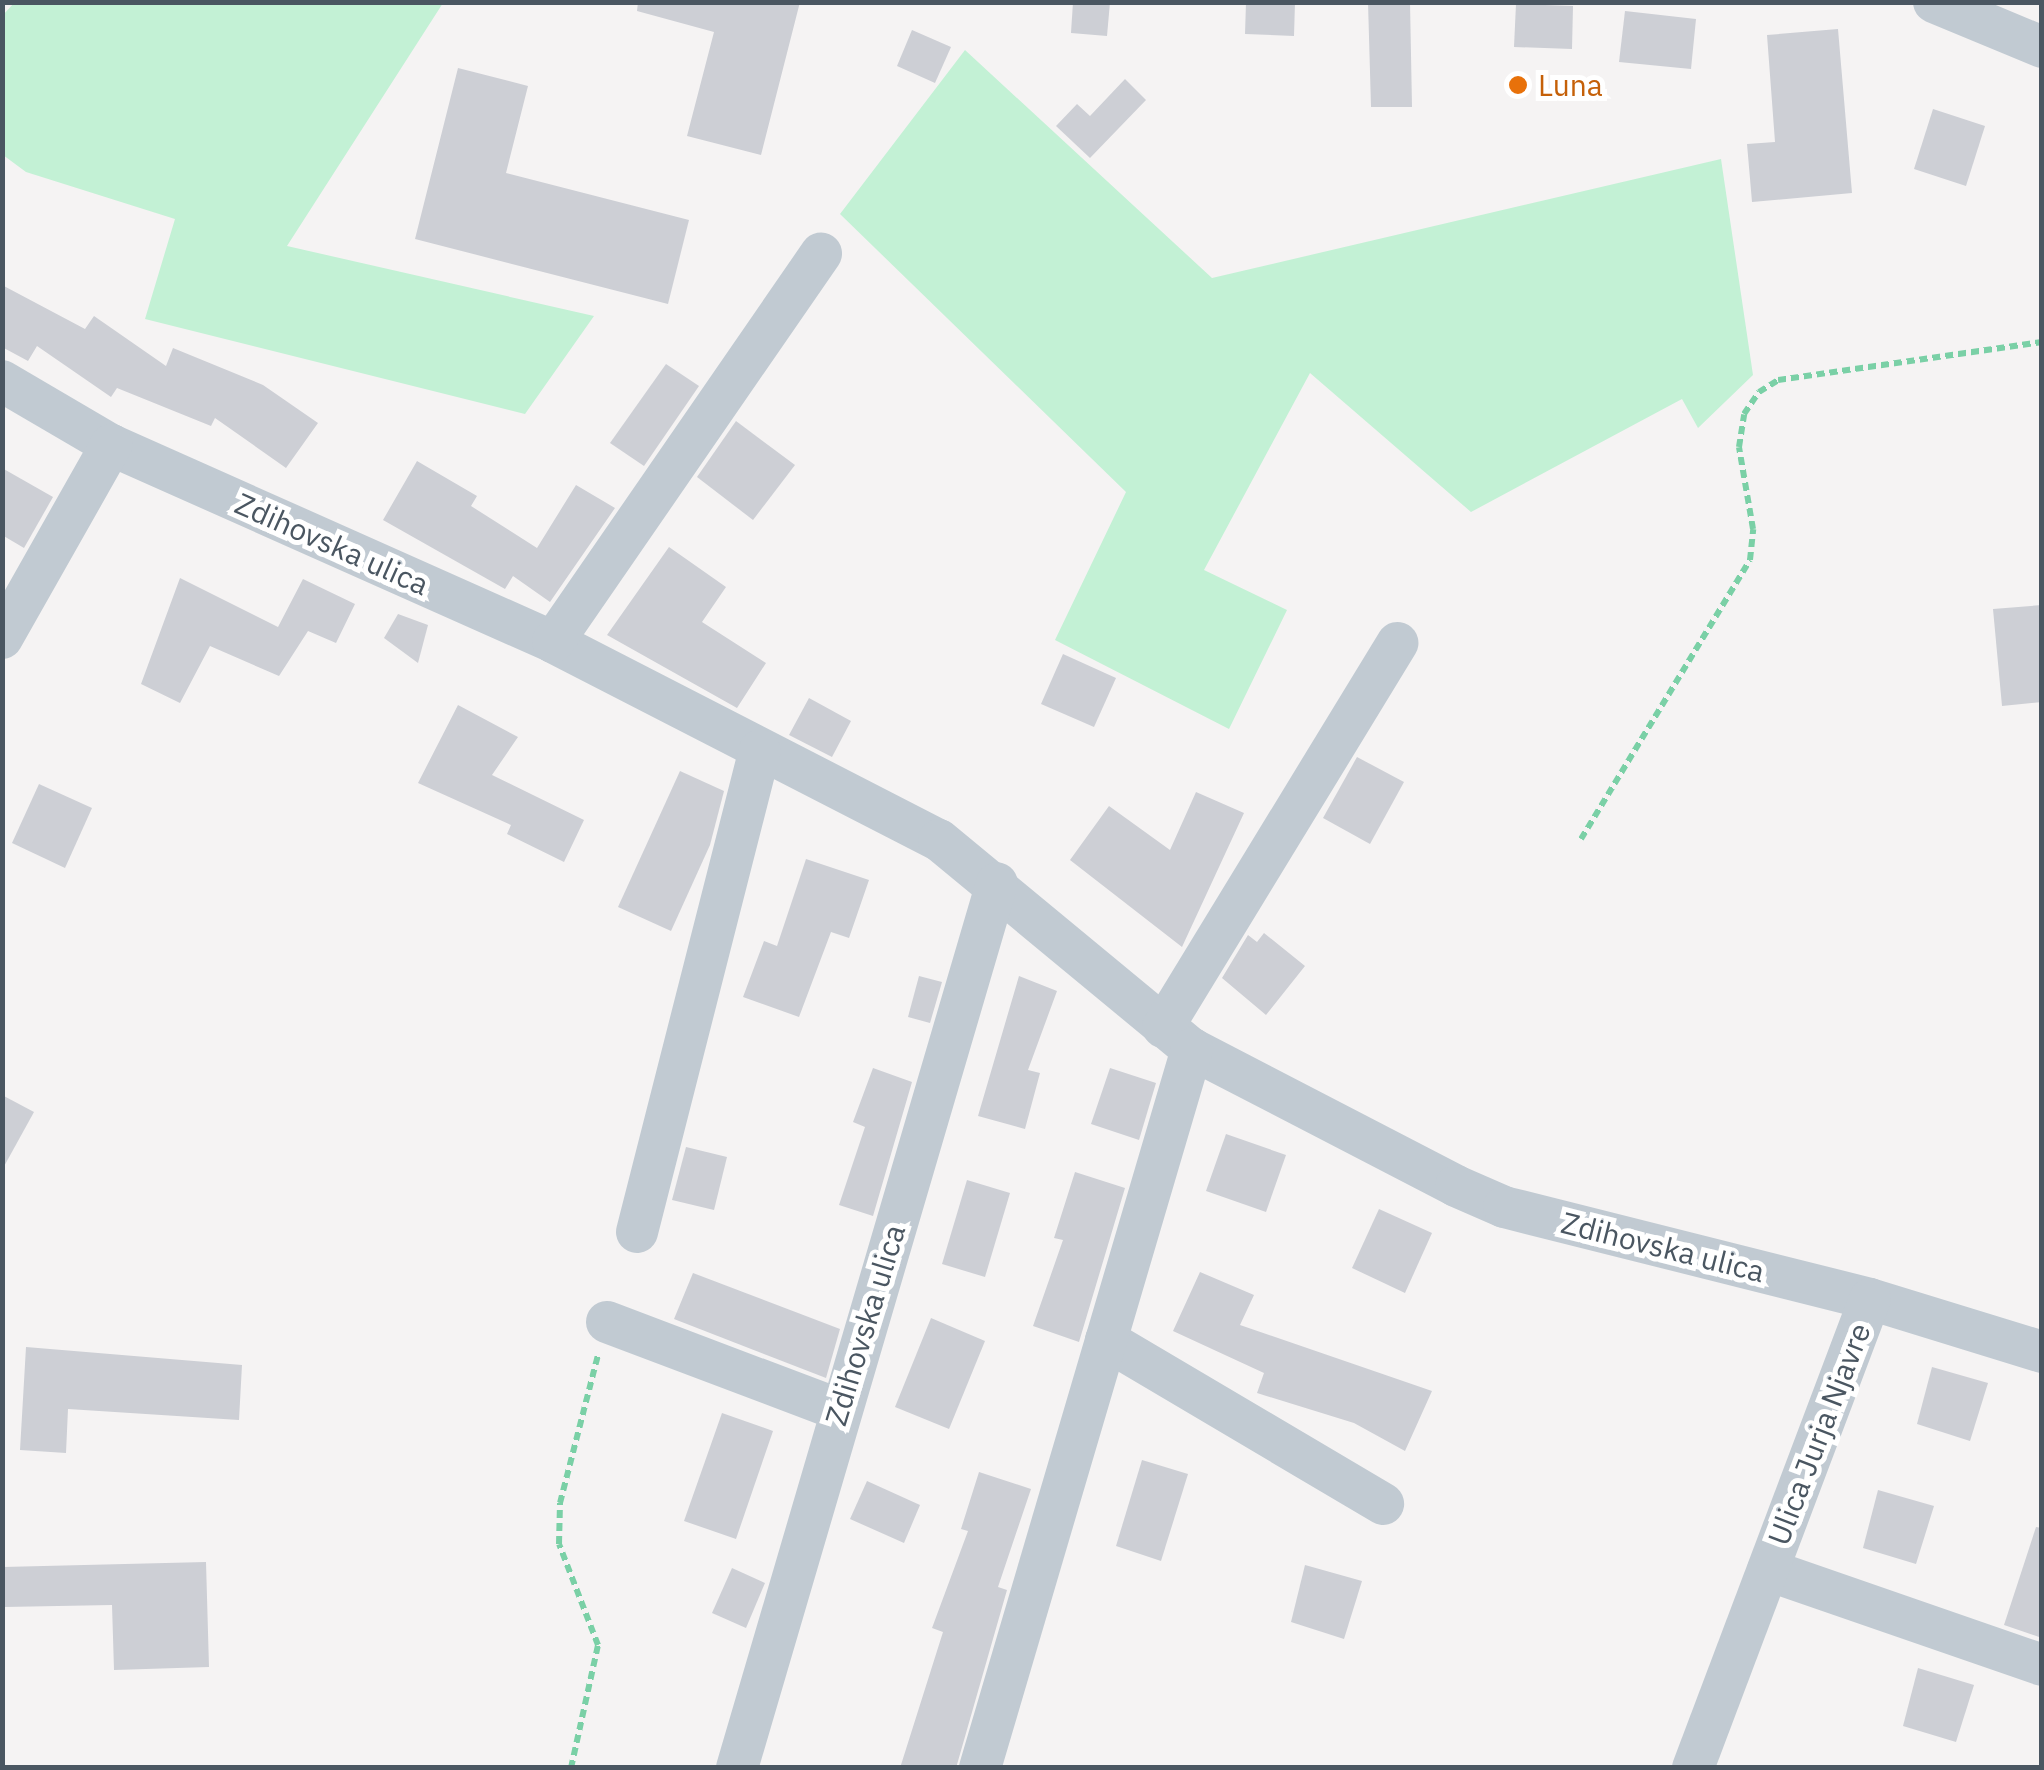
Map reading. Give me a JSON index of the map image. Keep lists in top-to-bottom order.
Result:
{
  "streets": {
    "street": ["Zdihovska ulica", "Ulica Jurja Njavre"]
  },
  "crossings": [
    ["Zdihovska ulica", "Ulica Jurja Njavre"]
  ],
  "places": ["Luna"]
}
